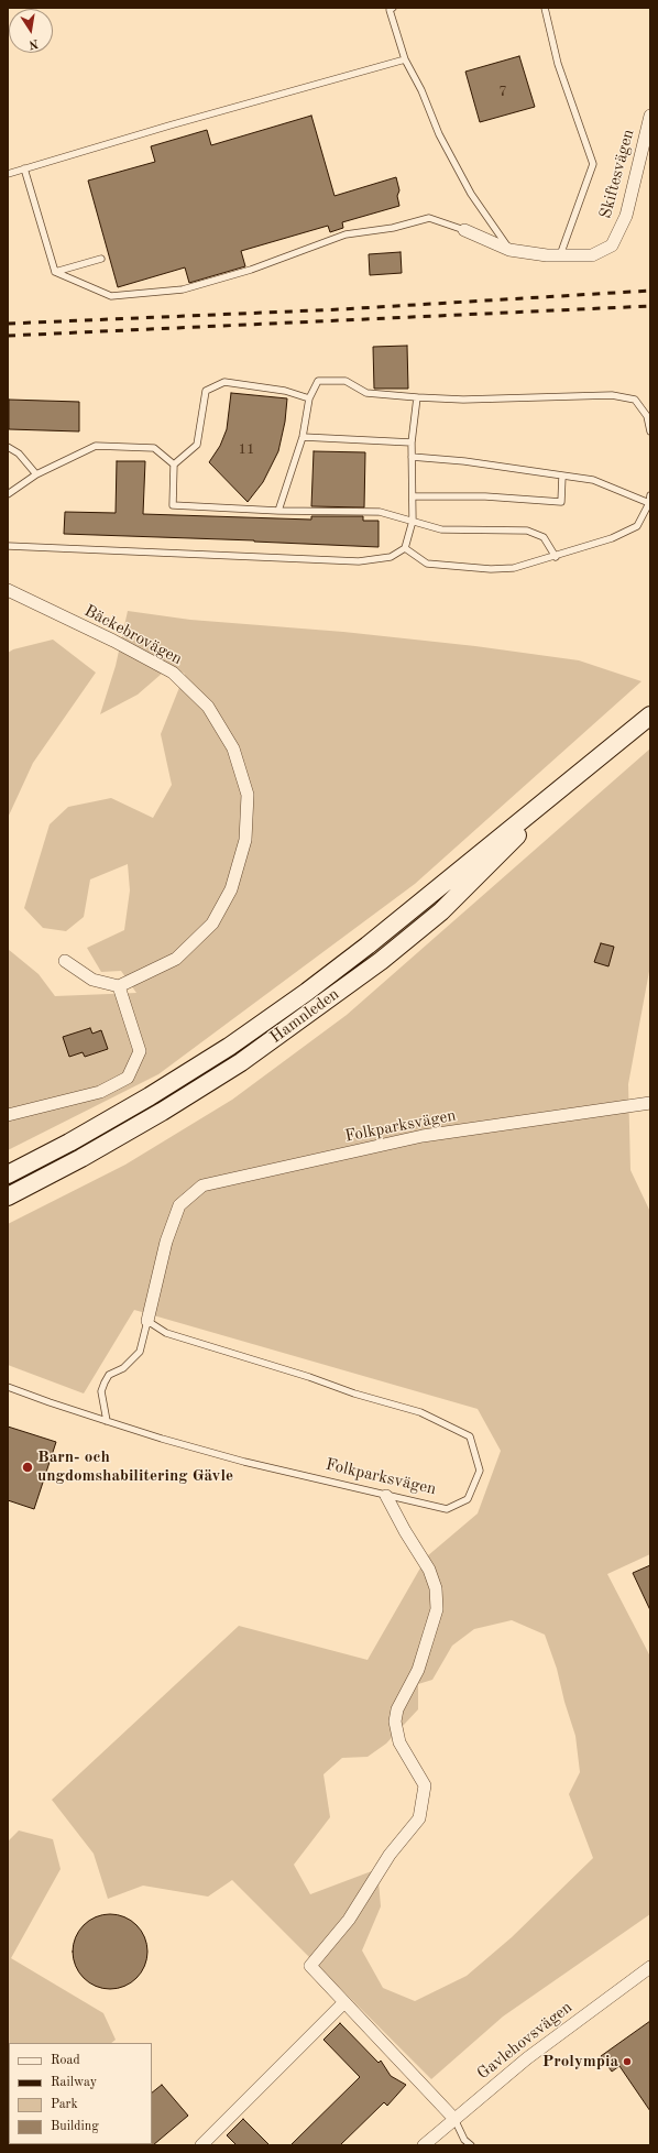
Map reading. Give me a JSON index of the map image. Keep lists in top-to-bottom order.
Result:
{
  "streets": {
    "main road": ["Hamnleden"],
    "street": [
      "Skiftesvägen",
      "Bäckebrovägen",
      "Folkparksvägen",
      "Gavlehovsvägen"
    ]
  },
  "places": ["Barn- och ungdomshabilitering Gävle", "Prolympia"],
  "house_numbers": ["7", "11"],
  "legend": [
    "Road",
    "Railway",
    "Park",
    "Building"
  ],
  "north": "bottom"
}
